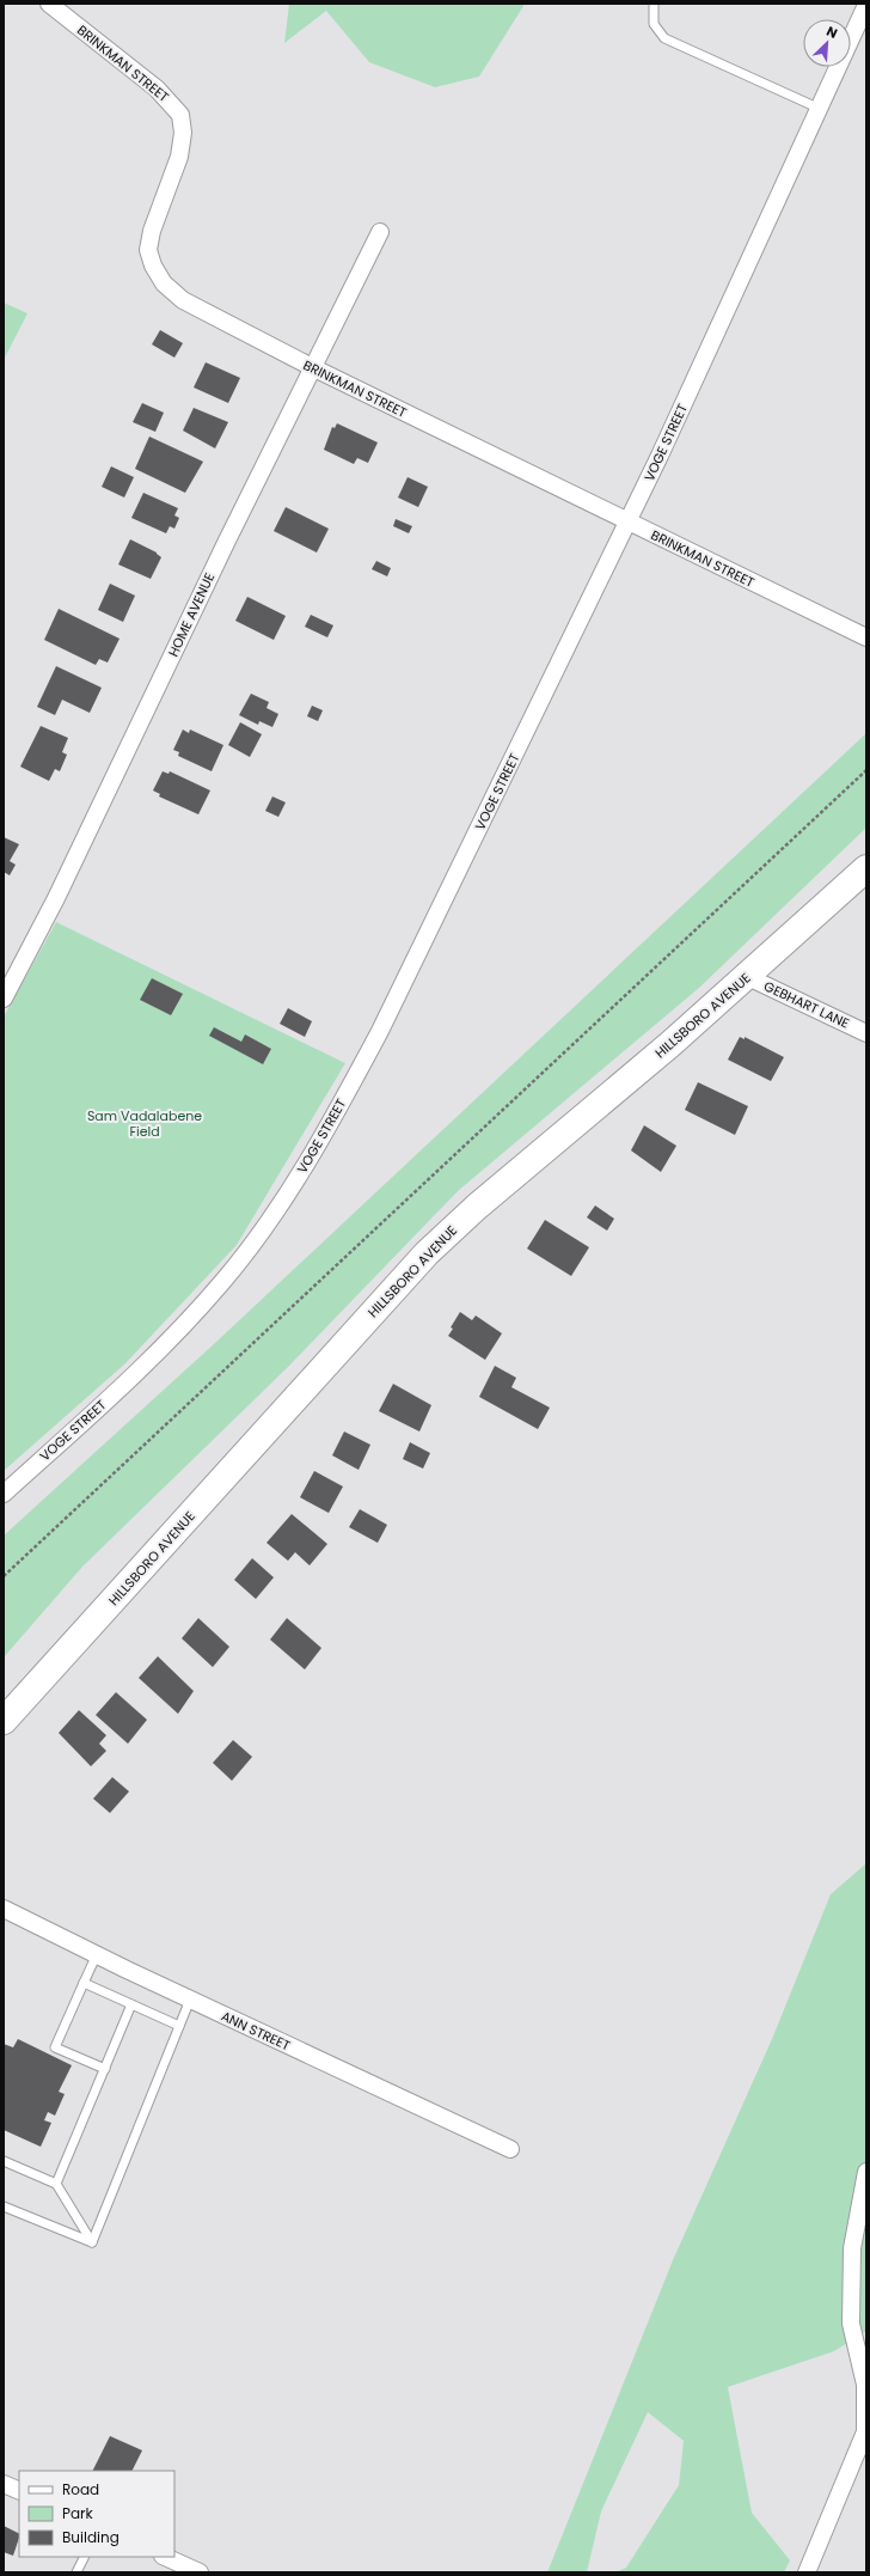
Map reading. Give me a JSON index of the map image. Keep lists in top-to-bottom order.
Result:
{
  "streets": {
    "main road": ["HILLSBORO AVENUE"],
    "street": [
      "BRINKMAN STREET",
      "VOGE STREET",
      "HOME AVENUE",
      "GEBHART LANE",
      "ANN STREET"
    ]
  },
  "crossings": [
    ["BRINKMAN STREET", "VOGE STREET"],
    ["BRINKMAN STREET", "HOME AVENUE"],
    ["GEBHART LANE", "HILLSBORO AVENUE"]
  ],
  "parks": ["Sam Vadalabene Field"],
  "legend": ["Road", "Park", "Building"],
  "north": "top right"
}
